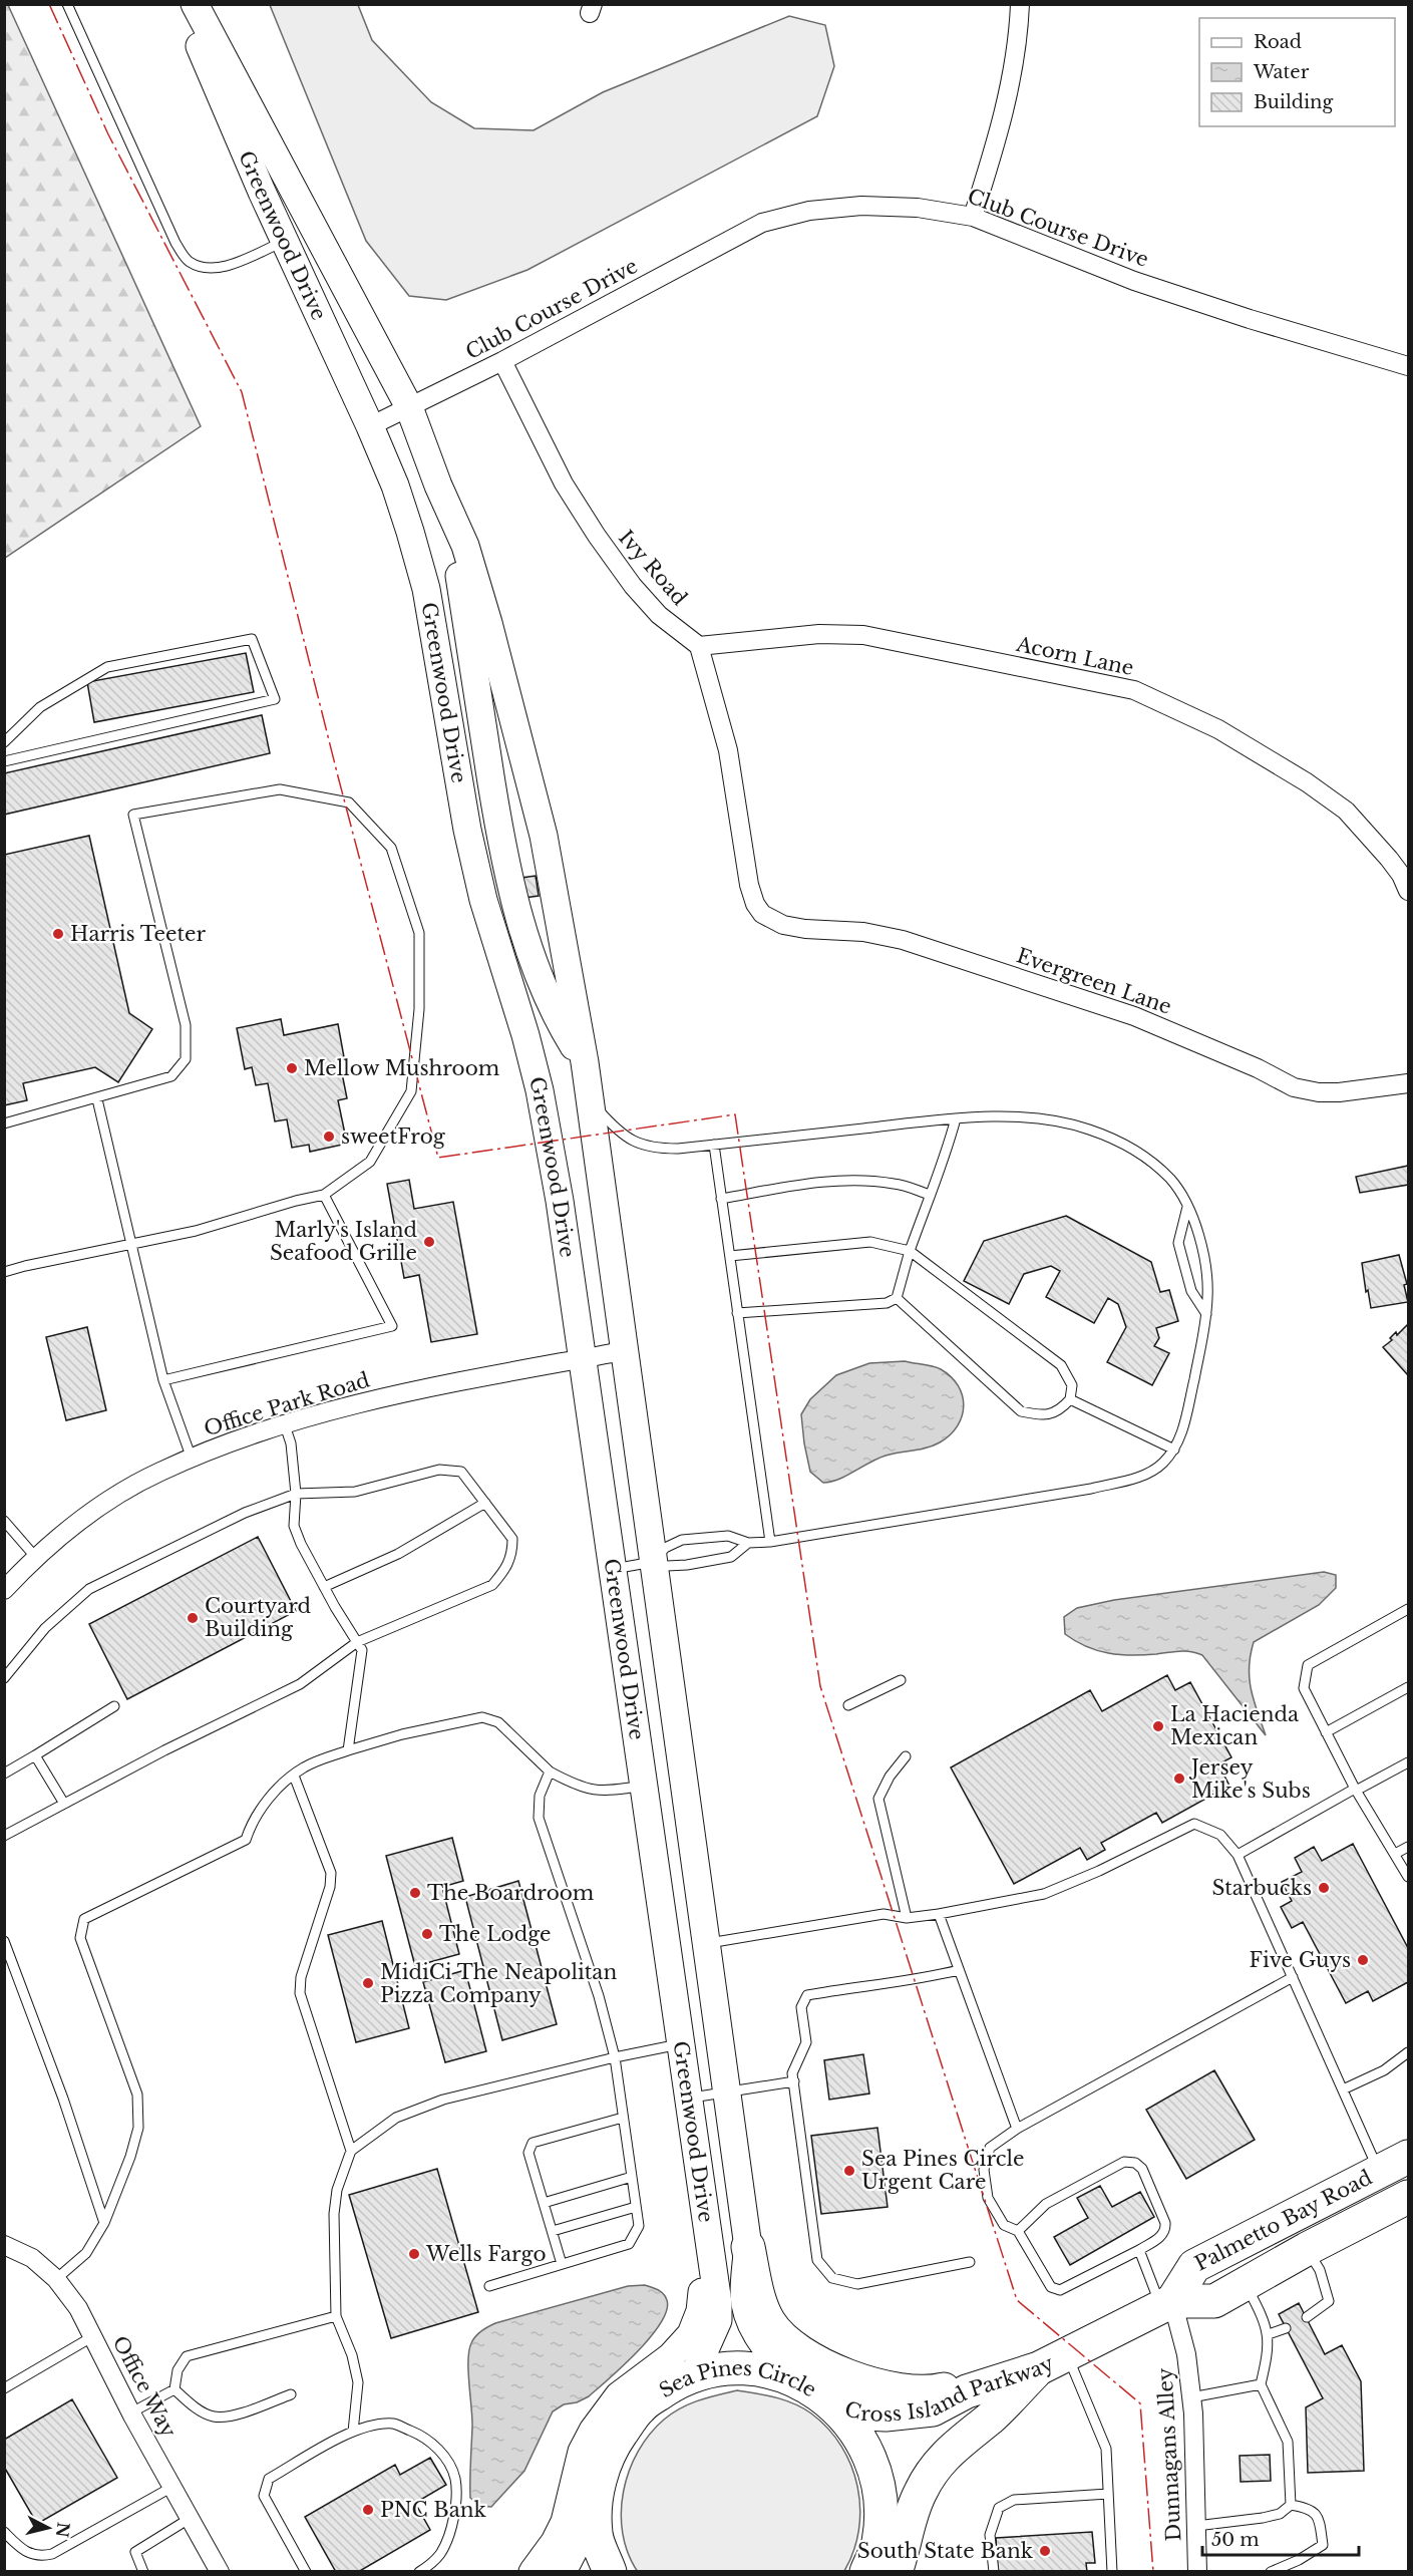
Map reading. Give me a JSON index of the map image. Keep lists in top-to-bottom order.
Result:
{
  "streets": {
    "highway": ["Palmetto Bay Road", "Cross Island Parkway", "Sea Pines Circle"],
    "street": [
      "Club Course Drive",
      "Greenwood Drive",
      "Ivy Road",
      "Acorn Lane",
      "Evergreen Lane",
      "Office Park Road",
      "Office Way",
      "Dunnagans Alley"
    ]
  },
  "crossings": [
    ["Club Course Drive", "Greenwood Drive"],
    ["Club Course Drive", "Ivy Road"],
    ["Greenwood Drive", "Office Park Road"],
    ["Greenwood Drive", "Sea Pines Circle"],
    ["Ivy Road", "Acorn Lane"],
    ["Ivy Road", "Evergreen Lane"],
    ["Acorn Lane", "Evergreen Lane"],
    ["Palmetto Bay Road", "Cross Island Parkway"],
    ["Palmetto Bay Road", "Dunnagans Alley"],
    ["Cross Island Parkway", "Sea Pines Circle"]
  ],
  "places": [
    "Harris Teeter",
    "Mellow Mushroom",
    "sweetFrog",
    "Marly's Island Seafood Grille",
    "Courtyard Building",
    "La Hacienda Mexican",
    "Jersey Mike's Subs",
    "Starbucks",
    "The Boardroom",
    "The Lodge",
    "Five Guys",
    "MidiCi The Neapolitan Pizza Company",
    "Sea Pines Circle Urgent Care",
    "Wells Fargo",
    "PNC Bank",
    "South State Bank"
  ],
  "legend": ["Road", "Water", "Building"],
  "scale_bar": "50 m",
  "north": "right"
}
